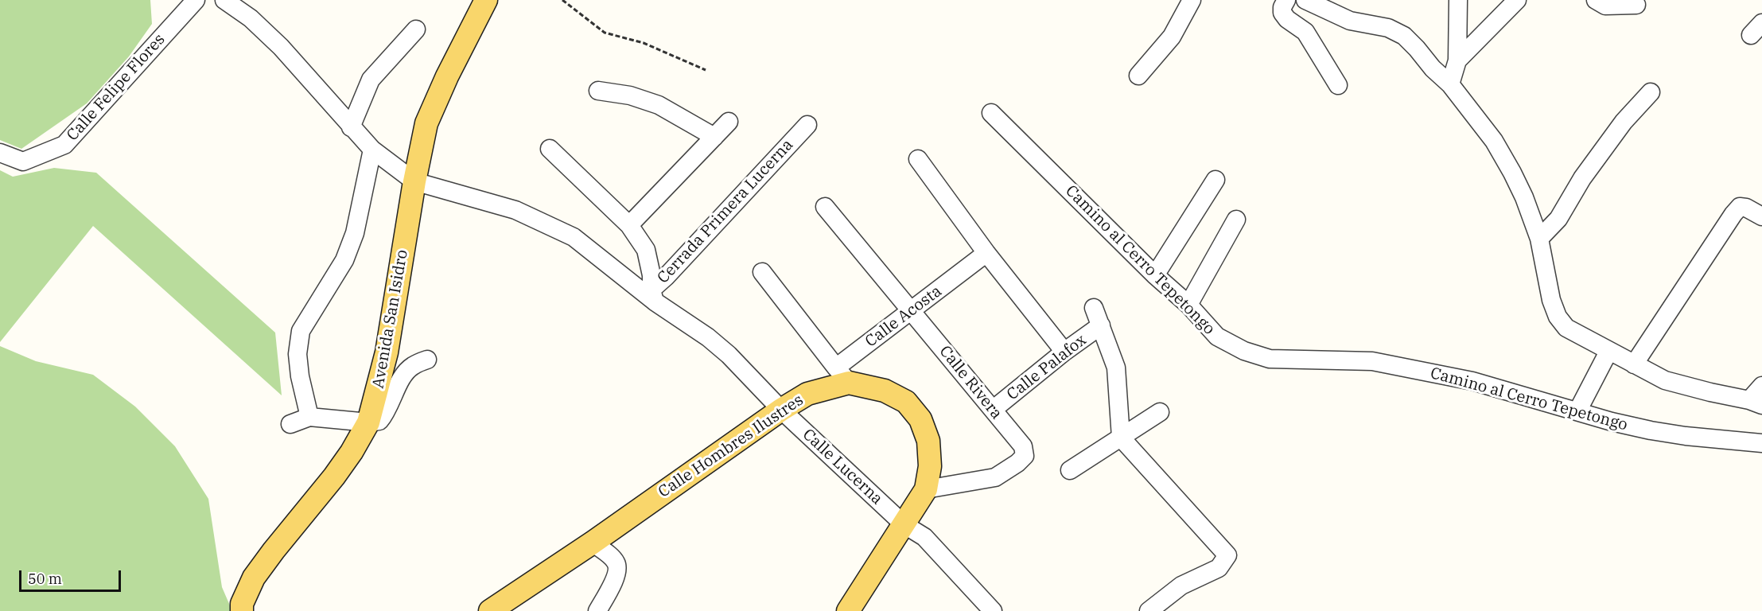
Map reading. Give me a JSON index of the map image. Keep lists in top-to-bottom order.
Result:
{
  "streets": {
    "main road": ["Avenida San Isidro", "Calle Hombres Ilustres"],
    "street": [
      "Calle Felipe Flores",
      "Cerrada Primera Lucerna",
      "Camino al Cerro Tepetongo",
      "Calle Acosta",
      "Calle Palafox",
      "Calle Rivera",
      "Calle Lucerna"
    ]
  },
  "crossings": [
    ["Cerrada Primera Lucerna", "Calle Lucerna"],
    ["Calle Acosta", "Calle Rivera"],
    ["Calle Acosta", "Calle Hombres Ilustres"],
    ["Avenida San Isidro", "Calle Lucerna"],
    ["Calle Palafox", "Calle Rivera"],
    ["Calle Rivera", "Calle Hombres Ilustres"],
    ["Calle Hombres Ilustres", "Calle Lucerna"]
  ],
  "scale_bar": "50 m"
}
